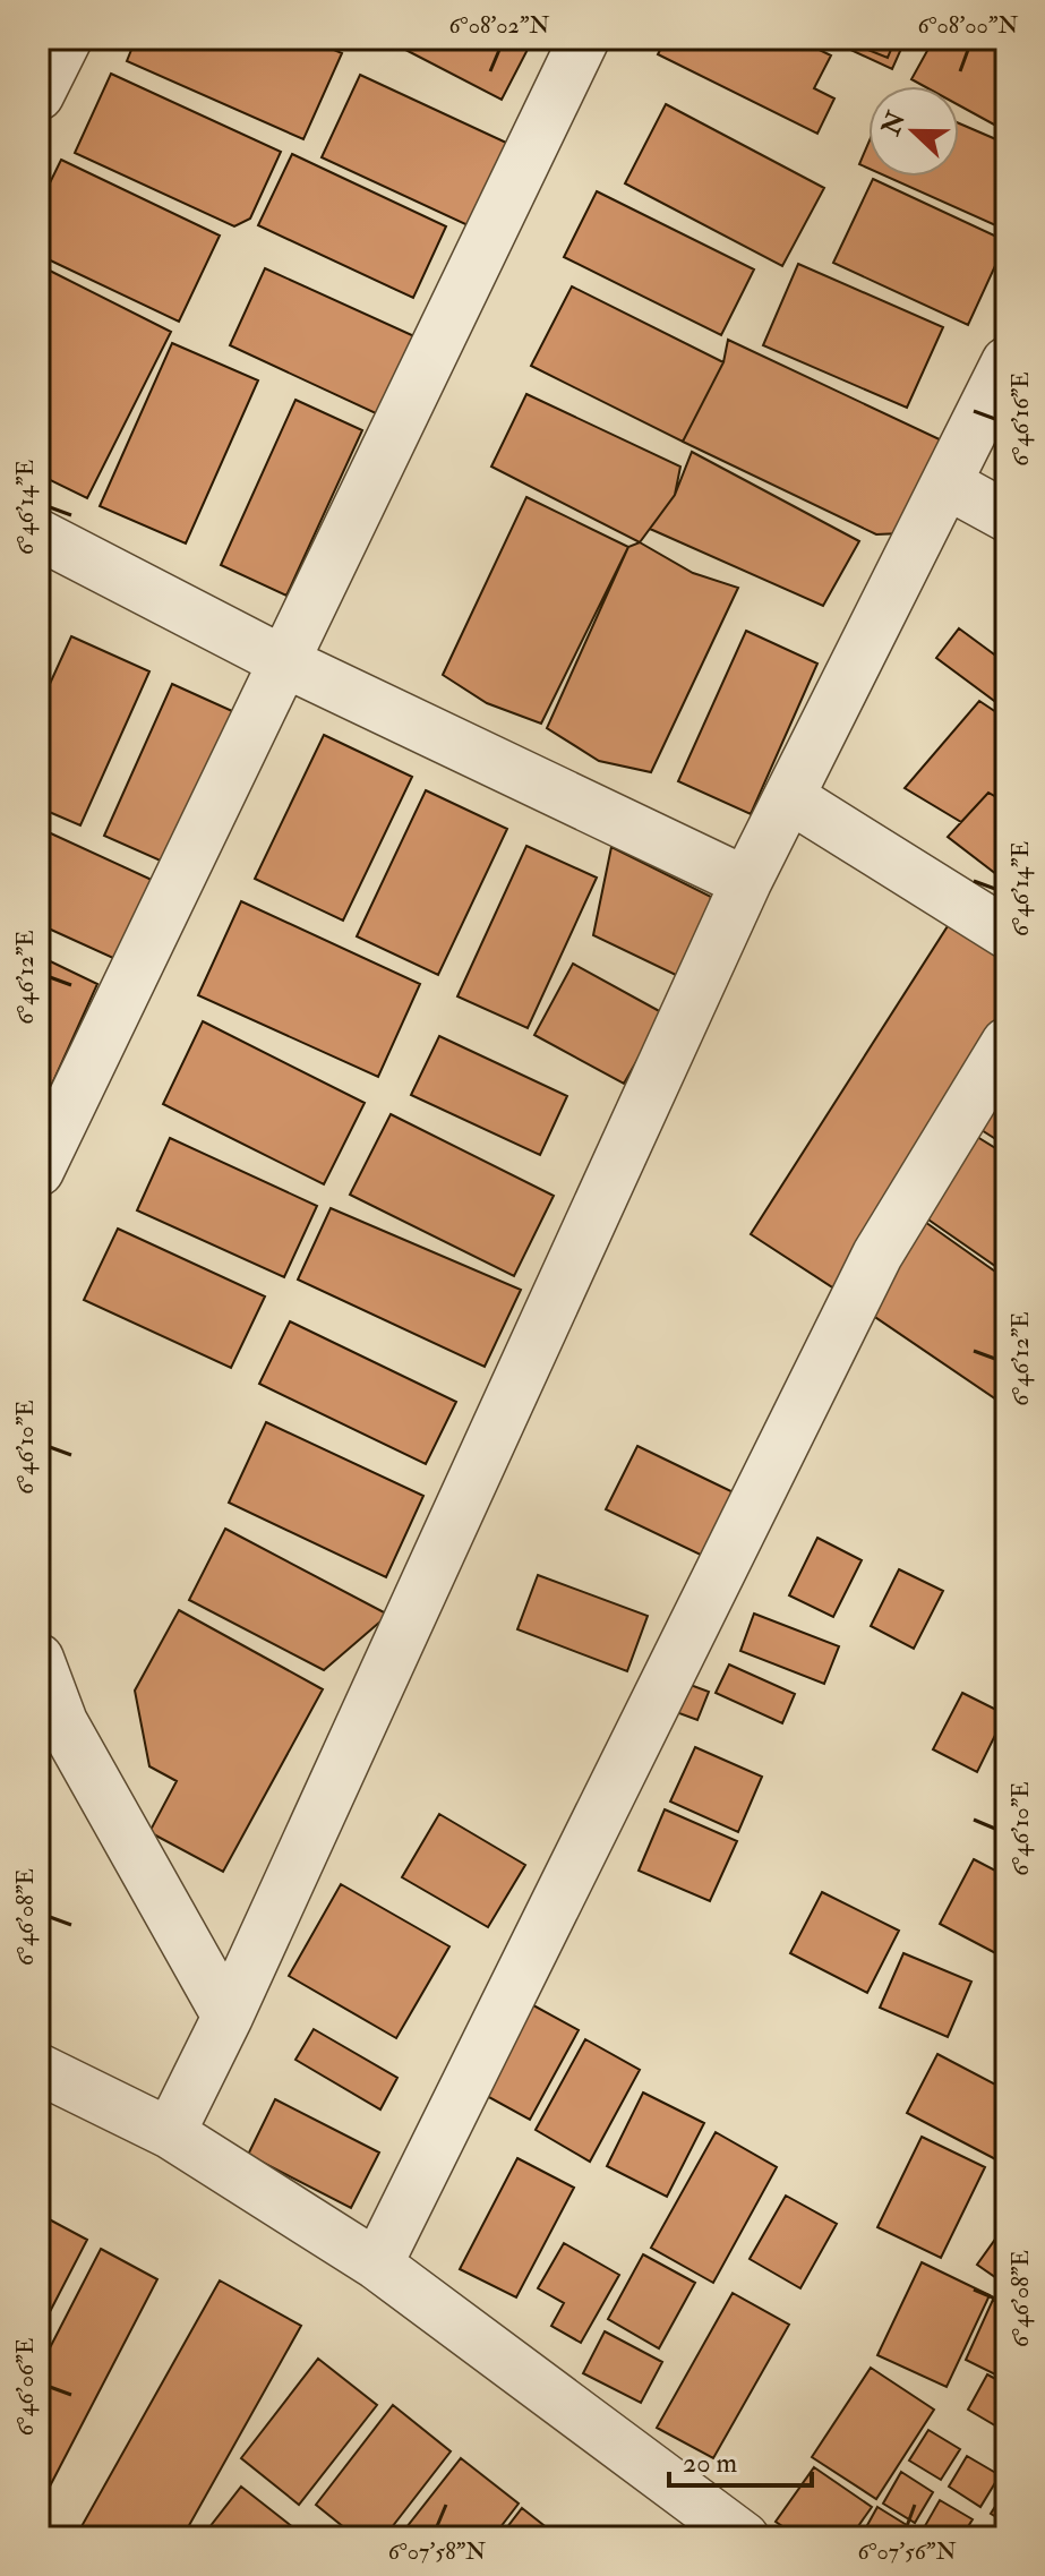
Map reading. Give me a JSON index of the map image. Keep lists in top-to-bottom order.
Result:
{
  "scale_bar": "20 m",
  "north": "left",
  "coordinates": [
    "6°08'02\"N",
    "6°08'00\"N",
    "6°46'16\"E",
    "6°46'14\"E",
    "6°46'12\"E",
    "6°46'10\"E",
    "6°46'08\"E",
    "6°46'06\"E",
    "6°07'58\"N",
    "6°07'56\"N"
  ]
}
